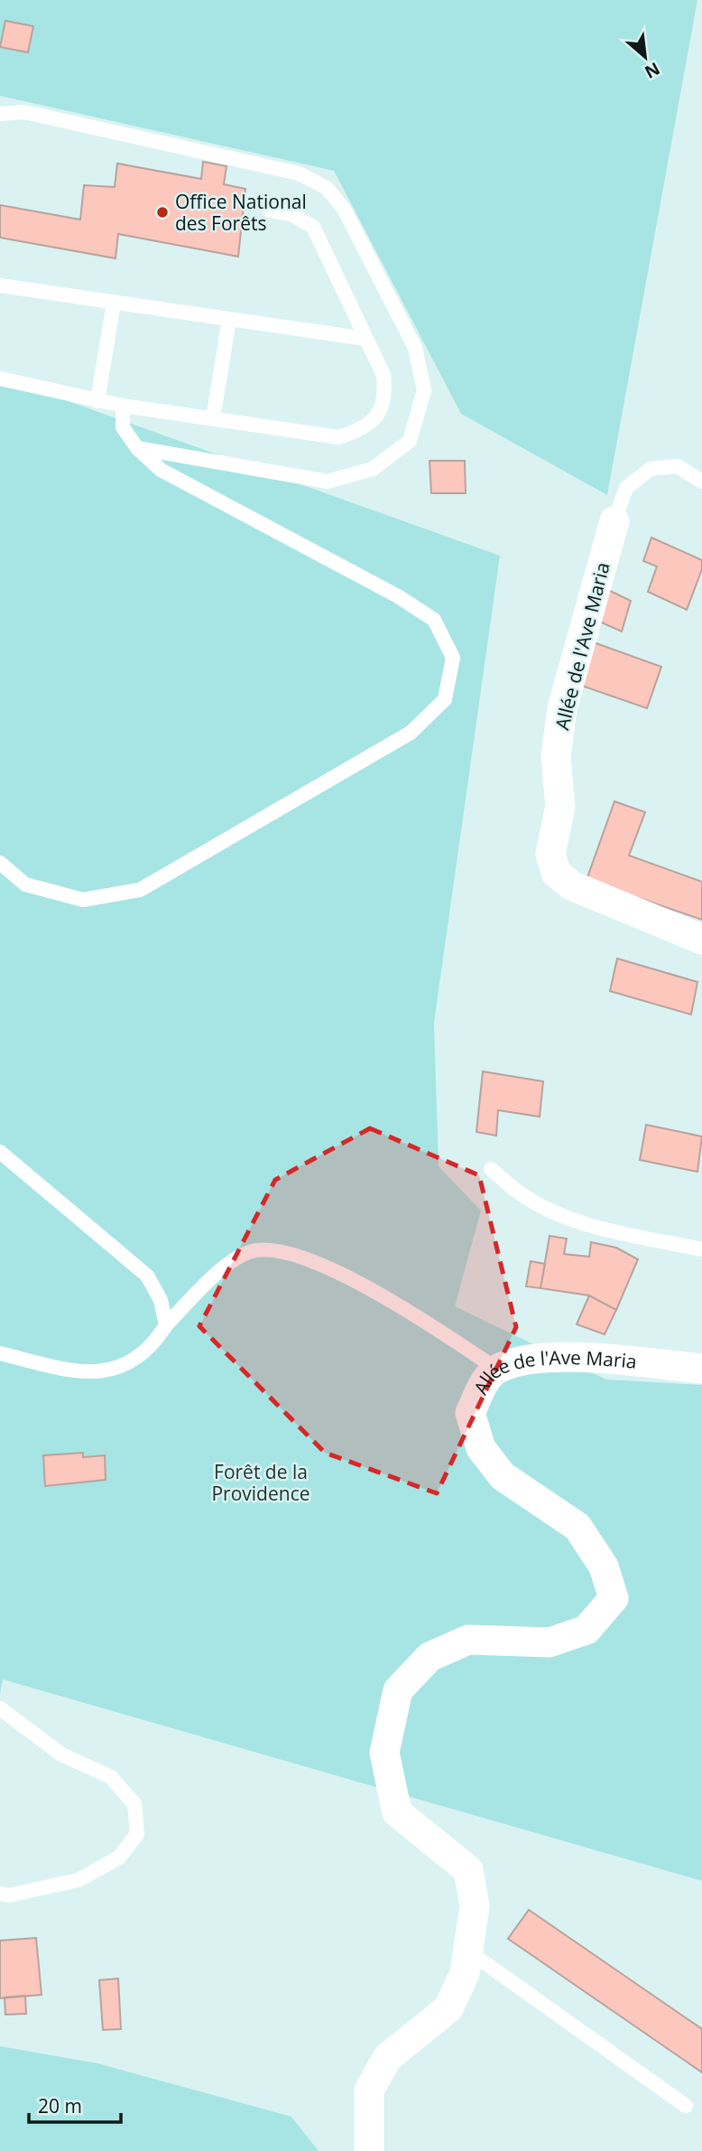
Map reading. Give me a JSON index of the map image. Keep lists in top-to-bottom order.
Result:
{
  "streets": {
    "street": ["Allée de l'Ave Maria"]
  },
  "parks": ["Forêt de la Providence"],
  "places": ["Office National des Forêts"],
  "scale_bar": "20 m",
  "north": "bottom right"
}
